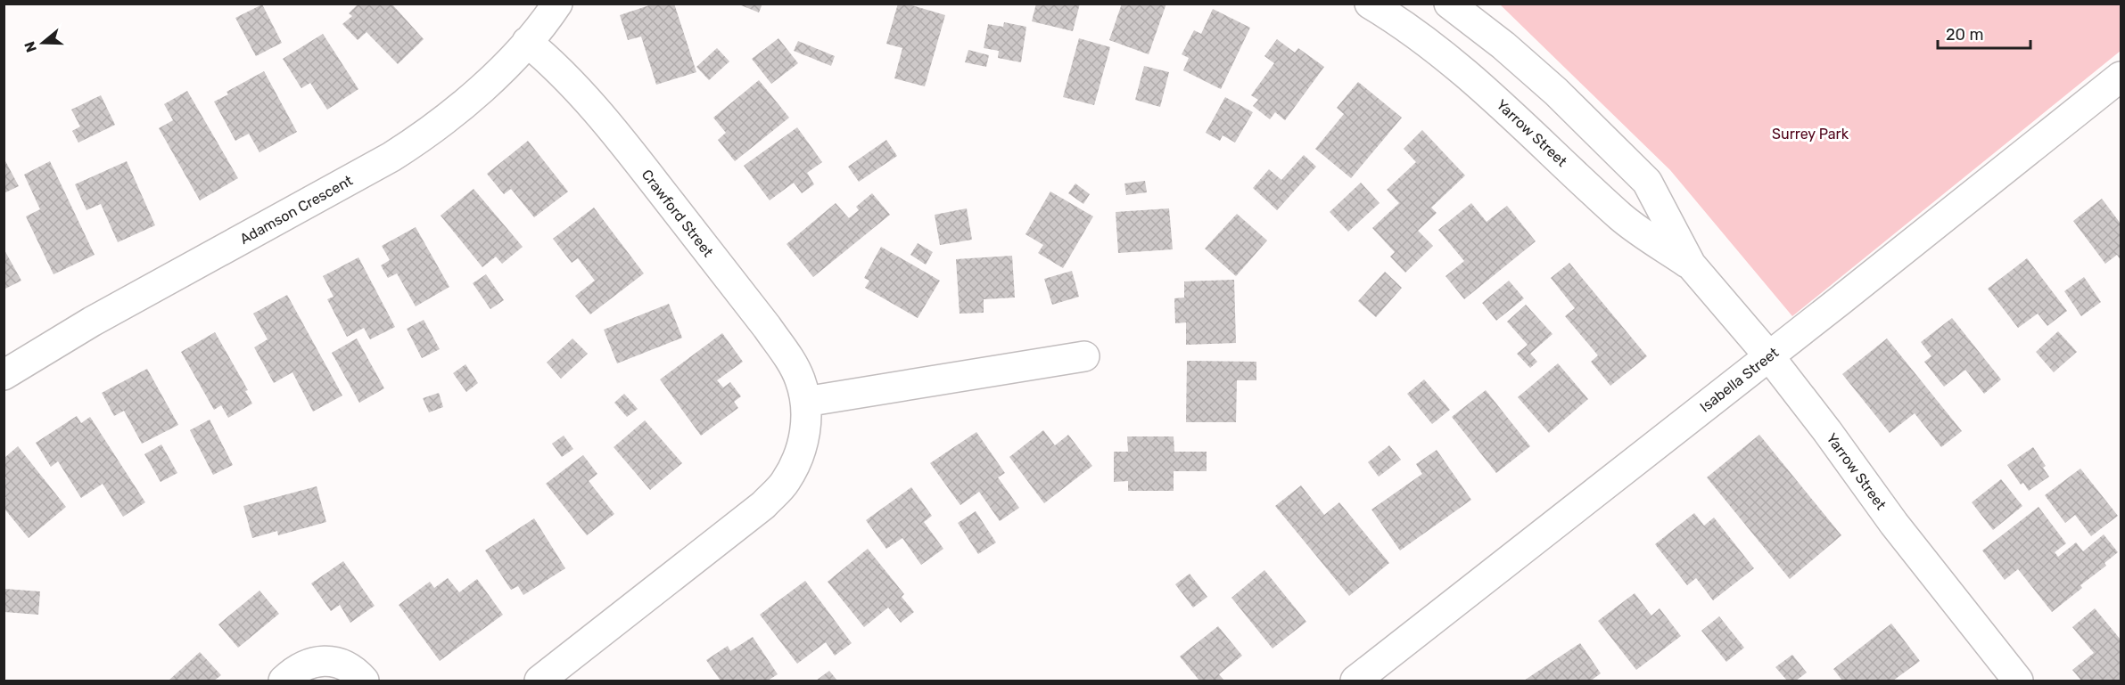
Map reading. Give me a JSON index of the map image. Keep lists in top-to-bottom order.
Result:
{
  "streets": {
    "street": [
      "Yarrow Street",
      "Adamson Crescent",
      "Crawford Street",
      "Isabella Street"
    ]
  },
  "crossings": [
    ["Yarrow Street", "Isabella Street"],
    ["Adamson Crescent", "Crawford Street"]
  ],
  "parks": ["Surrey Park"],
  "scale_bar": "20 m",
  "north": "left"
}
